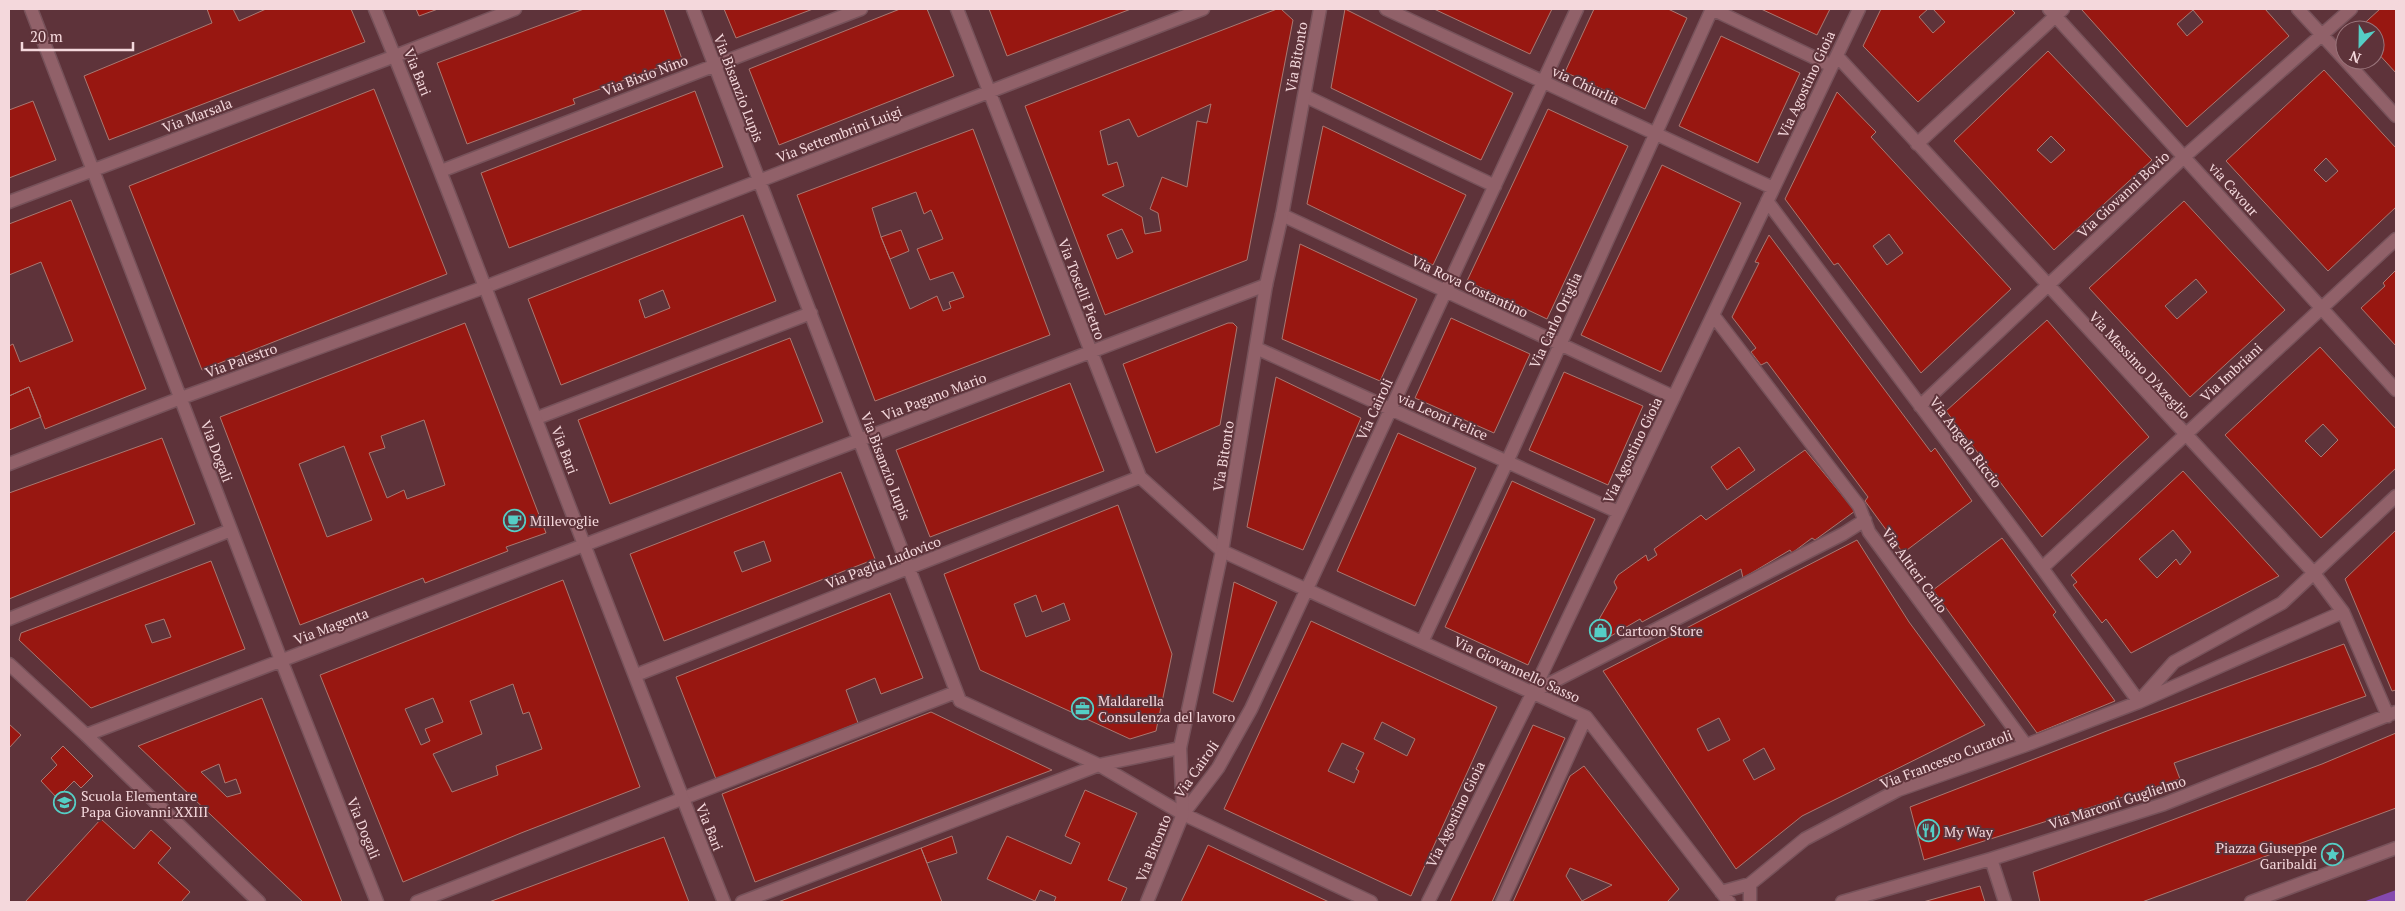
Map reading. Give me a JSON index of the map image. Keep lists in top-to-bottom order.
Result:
{
  "streets": {
    "street": [
      "Via Bitonto",
      "Via Bari",
      "Via Bixio Nino",
      "Via Agostino Gioia",
      "via Chiurlia",
      "Via Bisanzio Lupis",
      "Via Marsala",
      "Via Settembrini Luigi",
      "via Cavour",
      "Via Giovanni Bovio",
      "Via Rova Costantino",
      "Via Toselli Pietro",
      "Via Carlo Origlia",
      "Via Palestro",
      "Via Massimo D'Azeglio",
      "Via Imbriani",
      "Via Pagano Mario",
      "Via Cairoli",
      "via Leoni Felice",
      "Via Angelo Riccio",
      "Via Dogali",
      "Via Paglia Ludovico",
      "Via Altieri Carlo",
      "Via Magenta",
      "Via Giovannello Sasso",
      "Via Francesco Curatoli",
      "Via Marconi Guglielmo"
    ]
  },
  "crossings": [
    ["Via Bitonto", "Via Bisanzio Lupis"],
    ["Via Bitonto", "Via Rova Costantino"],
    ["Via Bitonto", "Via Toselli Pietro"],
    ["Via Bitonto", "Via Pagano Mario"],
    ["Via Bitonto", "Via Cairoli"],
    ["Via Bitonto", "via Leoni Felice"],
    ["Via Bitonto", "Via Giovannello Sasso"],
    ["Via Bari", "Via Bixio Nino"],
    ["Via Bari", "Via Marsala"],
    ["Via Bari", "Via Settembrini Luigi"],
    ["Via Bari", "Via Palestro"],
    ["Via Bari", "Via Pagano Mario"],
    ["Via Bari", "Via Paglia Ludovico"],
    ["Via Bari", "Via Magenta"],
    ["Via Bixio Nino", "Via Bisanzio Lupis"],
    ["Via Agostino Gioia", "via Chiurlia"],
    ["Via Agostino Gioia", "Via Rova Costantino"],
    ["Via Agostino Gioia", "Via Massimo D'Azeglio"],
    ["Via Agostino Gioia", "via Leoni Felice"],
    ["Via Agostino Gioia", "Via Angelo Riccio"],
    ["Via Agostino Gioia", "Via Altieri Carlo"],
    ["Via Agostino Gioia", "Via Giovannello Sasso"],
    ["via Chiurlia", "Via Carlo Origlia"],
    ["via Chiurlia", "Via Cairoli"],
    ["Via Bisanzio Lupis", "Via Settembrini Luigi"],
    ["Via Bisanzio Lupis", "Via Pagano Mario"],
    ["Via Bisanzio Lupis", "Via Cairoli"],
    ["Via Bisanzio Lupis", "Via Paglia Ludovico"],
    ["Via Marsala", "Via Dogali"],
    ["Via Settembrini Luigi", "Via Toselli Pietro"],
    ["Via Settembrini Luigi", "Via Palestro"],
    ["via Cavour", "Via Giovanni Bovio"],
    ["via Cavour", "Via Imbriani"],
    ["Via Giovanni Bovio", "Via Massimo D'Azeglio"],
    ["Via Giovanni Bovio", "Via Angelo Riccio"],
    ["Via Rova Costantino", "Via Carlo Origlia"],
    ["Via Rova Costantino", "Via Cairoli"],
    ["Via Toselli Pietro", "Via Pagano Mario"],
    ["Via Toselli Pietro", "Via Paglia Ludovico"],
    ["Via Toselli Pietro", "Via Giovannello Sasso"],
    ["Via Carlo Origlia", "via Leoni Felice"],
    ["Via Carlo Origlia", "Via Giovannello Sasso"],
    ["Via Palestro", "Via Dogali"],
    ["Via Massimo D'Azeglio", "Via Imbriani"],
    ["Via Massimo D'Azeglio", "Via Francesco Curatoli"],
    ["Via Massimo D'Azeglio", "Via Marconi Guglielmo"],
    ["Via Imbriani", "Via Angelo Riccio"],
    ["Via Pagano Mario", "Via Magenta"],
    ["Via Cairoli", "via Leoni Felice"],
    ["Via Cairoli", "Via Giovannello Sasso"],
    ["Via Angelo Riccio", "Via Francesco Curatoli"],
    ["Via Dogali", "Via Magenta"],
    ["Via Altieri Carlo", "Via Francesco Curatoli"]
  ],
  "places": {
    "cafe": ["Millevoglie"],
    "shop": ["Cartoon Store"],
    "office": ["Maldarella Consulenza del lavoro"],
    "school or university": ["Scuola Elementare Papa Giovanni XXIII"],
    "restaurant": ["My Way"],
    "place": ["Piazza Giuseppe Garibaldi"]
  },
  "scale_bar": "20 m",
  "north": "bottom"
}
